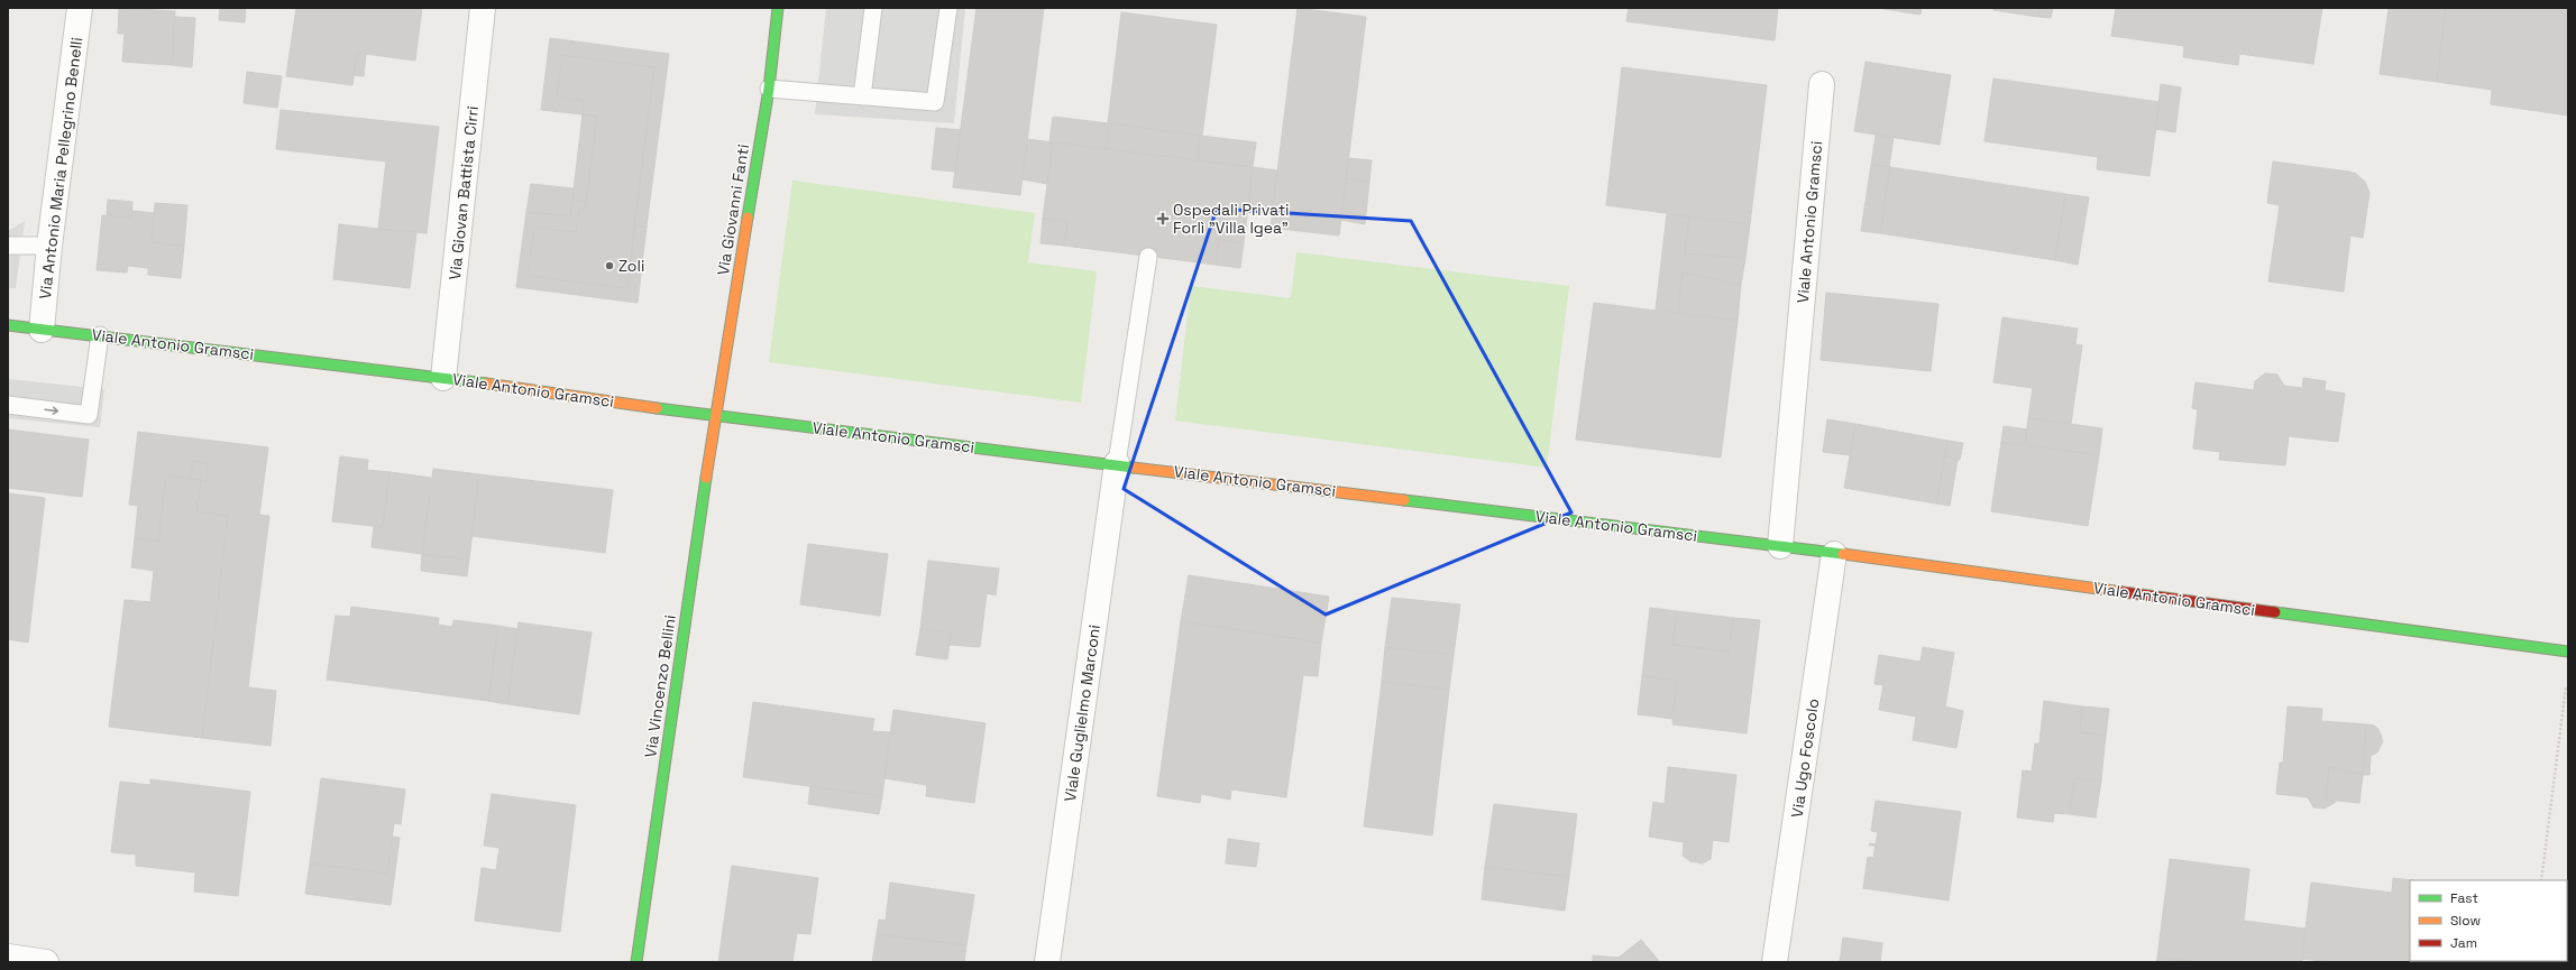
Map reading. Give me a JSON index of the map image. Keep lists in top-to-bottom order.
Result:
{
  "streets": {
    "main road": ["Via Giovanni Fanti", "Viale Antonio Gramsci", "Via Vincenzo Bellini"],
    "street": [
      "Via Antonio Maria Pellegrino Benelli",
      "Via Giovan Battista Cirri",
      "Viale Guglielmo Marconi",
      "Via Ugo Foscolo"
    ]
  },
  "crossings": [
    ["Via Antonio Maria Pellegrino Benelli", "Viale Antonio Gramsci"],
    ["Via Giovan Battista Cirri", "Viale Antonio Gramsci"],
    ["Via Giovanni Fanti", "Viale Antonio Gramsci"],
    ["Via Giovanni Fanti", "Via Vincenzo Bellini"],
    ["Viale Antonio Gramsci", "Via Vincenzo Bellini"],
    ["Viale Antonio Gramsci", "Viale Guglielmo Marconi"],
    ["Viale Antonio Gramsci", "Via Ugo Foscolo"]
  ],
  "places": {
    "health": ["Ospedali Privati Forlì \"Villa Igea\""],
    "other": ["Zoli"]
  },
  "legend": ["Fast", "Slow", "Jam"]
}
